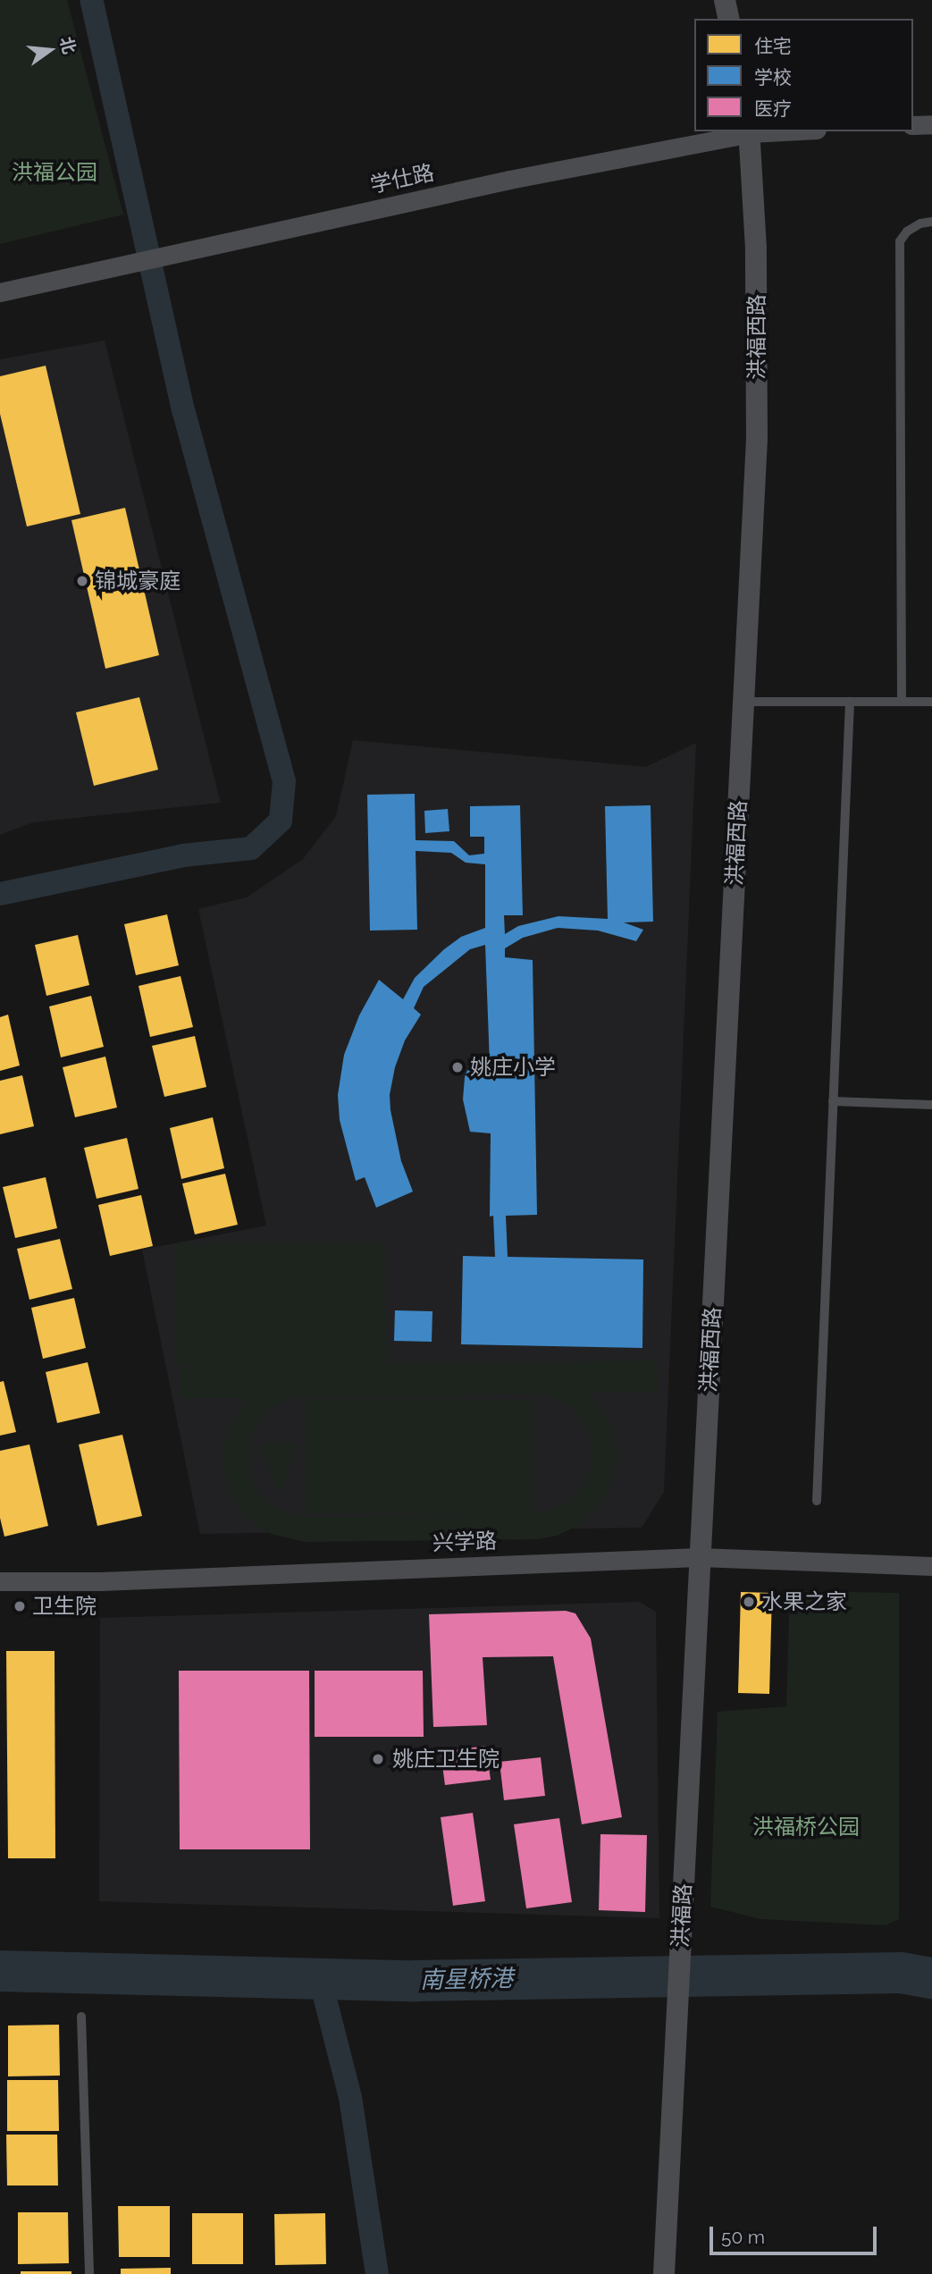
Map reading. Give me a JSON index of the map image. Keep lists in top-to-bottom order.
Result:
{
  "streets": {
    "street": [
      "学仕路",
      "洪福西路",
      "兴学路",
      "洪福路"
    ]
  },
  "crossings": [
    ["学仕路", "洪福西路"],
    ["洪福西路", "兴学路"],
    ["洪福西路", "洪福路"],
    ["兴学路", "洪福路"]
  ],
  "water": ["南星桥港"],
  "parks": ["洪福公园", "洪福桥公园"],
  "places": [
    "锦城豪庭",
    "姚庄小学",
    "水果之家",
    "卫生院",
    "姚庄卫生院"
  ],
  "legend": ["住宅", "学校", "医疗"],
  "scale_bar": "50 m",
  "north": "right"
}
